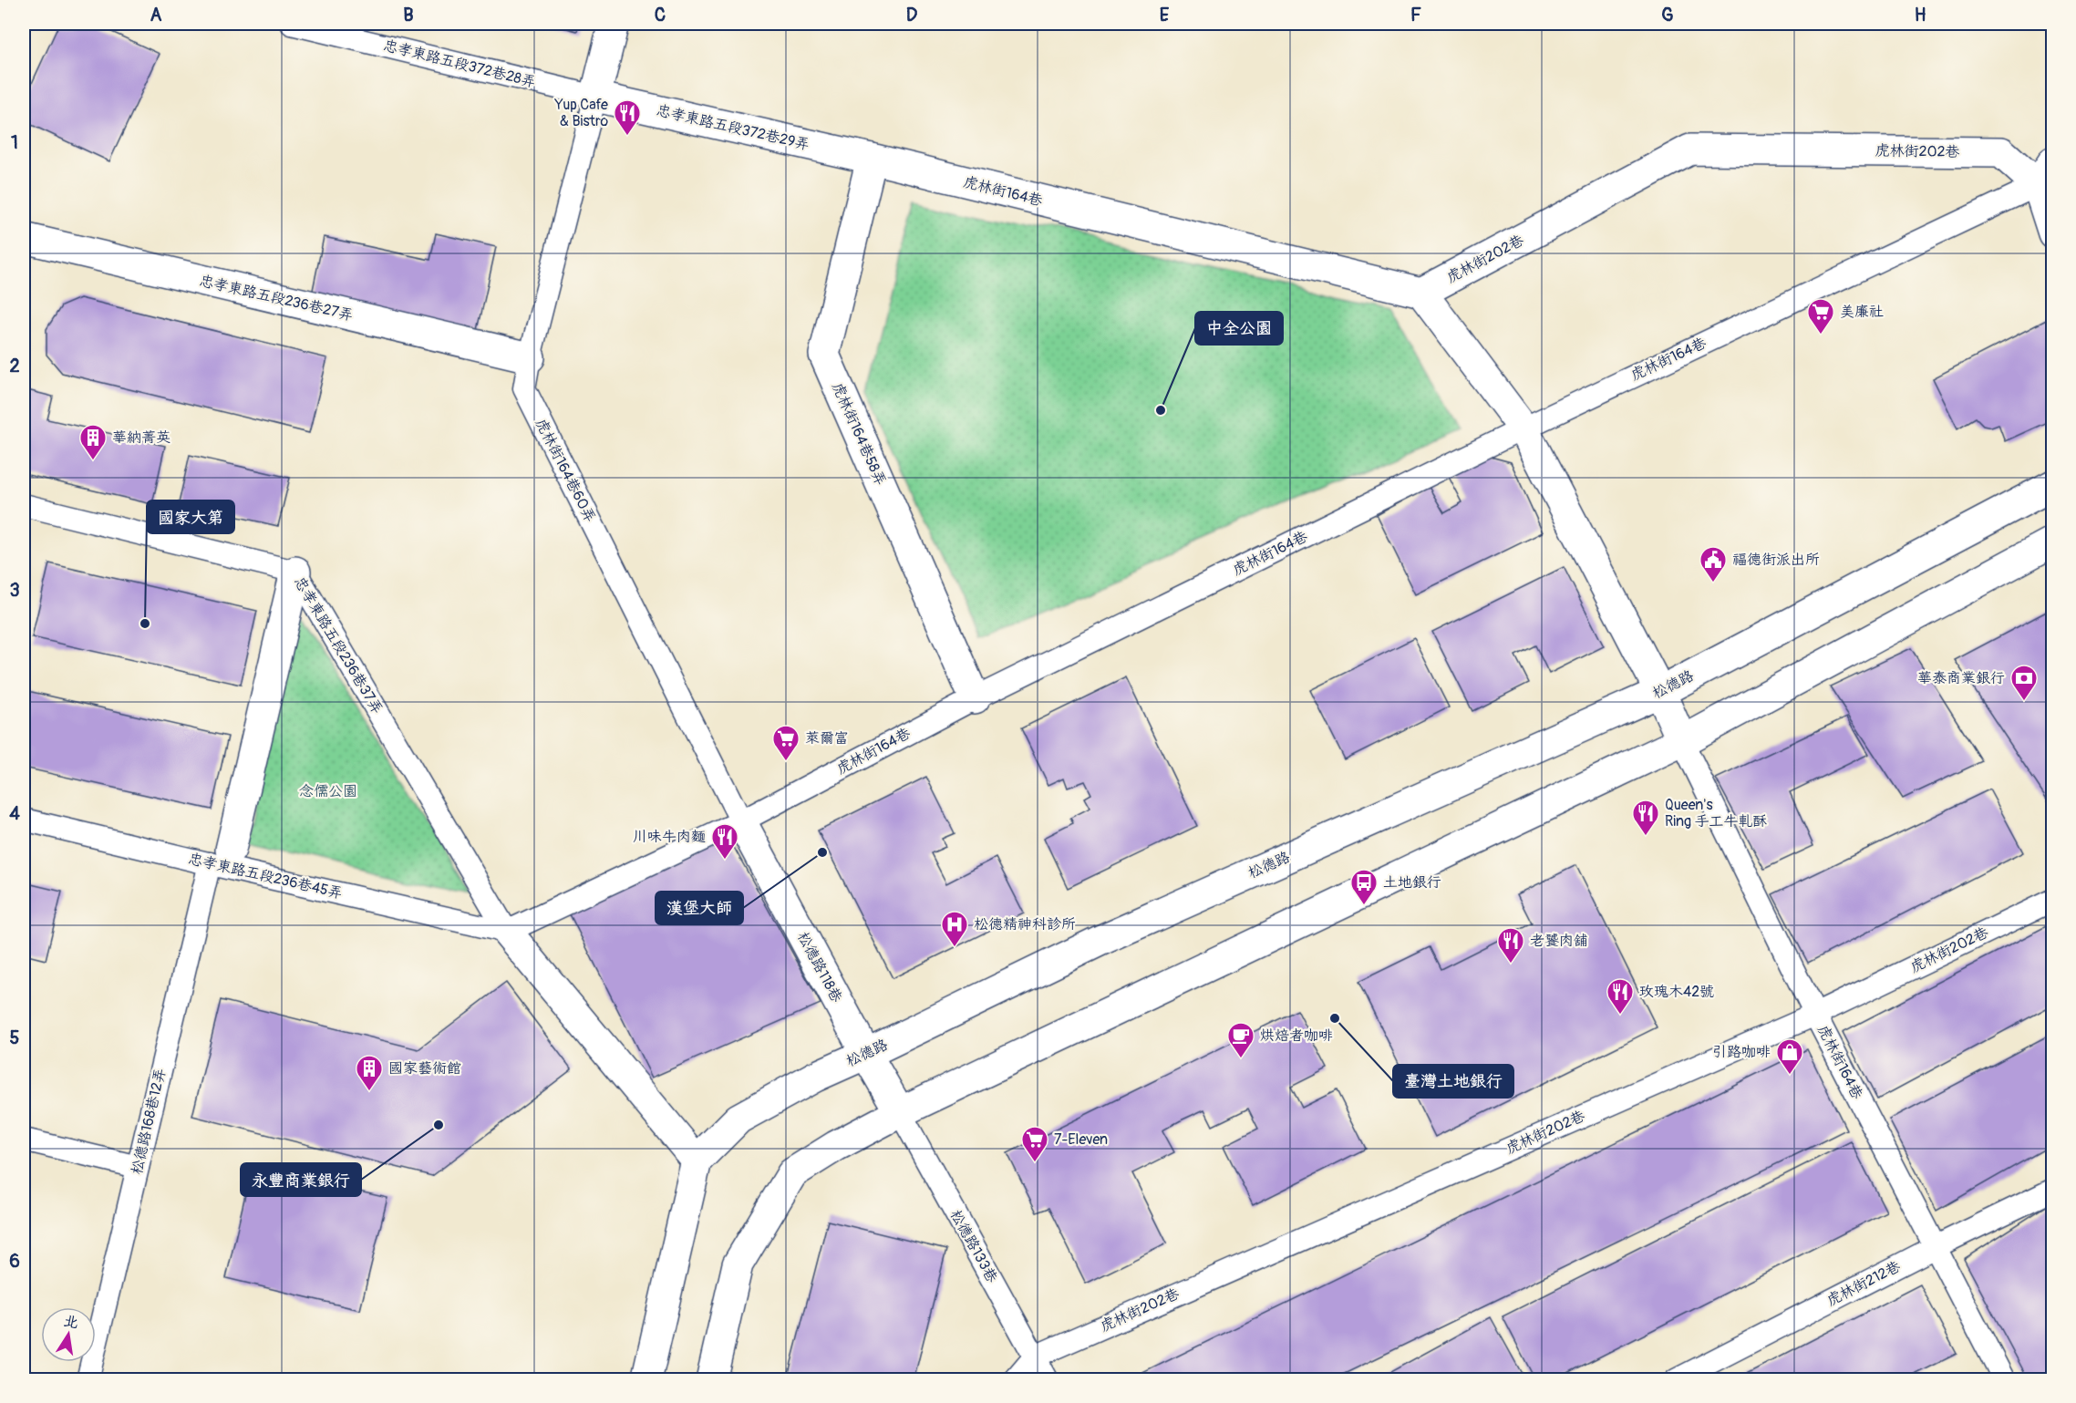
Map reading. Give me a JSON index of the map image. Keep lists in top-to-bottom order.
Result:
{
  "streets": {
    "street": [
      "忠孝東路五段372巷29弄",
      "虎林街202巷",
      "虎林街164巷",
      "忠孝東路五段236巷27弄",
      "虎林街164巷58弄",
      "松德路",
      "松德路118巷"
    ],
    "lane": [
      "忠孝東路五段372巷28弄",
      "虎林街164巷60弄",
      "忠孝東路五段236巷37弄",
      "忠孝東路五段236巷45弄",
      "松德路168巷12弄",
      "松德路133巷",
      "虎林街212巷"
    ]
  },
  "crossings": [
    ["忠孝東路五段372巷28弄", "忠孝東路五段372巷29弄"],
    ["忠孝東路五段372巷28弄", "虎林街164巷60弄"],
    ["忠孝東路五段372巷29弄", "虎林街164巷"],
    ["忠孝東路五段372巷29弄", "虎林街164巷58弄"],
    ["忠孝東路五段372巷29弄", "虎林街164巷60弄"],
    ["虎林街202巷", "虎林街164巷"],
    ["虎林街202巷", "松德路133巷"],
    ["虎林街164巷", "虎林街164巷58弄"],
    ["虎林街164巷", "虎林街164巷60弄"],
    ["虎林街164巷", "忠孝東路五段236巷37弄"],
    ["虎林街164巷", "忠孝東路五段236巷45弄"],
    ["虎林街164巷", "松德路118巷"],
    ["虎林街164巷", "虎林街212巷"],
    ["忠孝東路五段236巷27弄", "虎林街164巷60弄"],
    ["虎林街164巷60弄", "松德路118巷"],
    ["忠孝東路五段236巷37弄", "忠孝東路五段236巷45弄"],
    ["松德路", "松德路118巷"],
    ["忠孝東路五段236巷45弄", "松德路168巷12弄"],
    ["松德路118巷", "松德路133巷"]
  ],
  "parks": ["念儒公園"],
  "places": {
    "restaurant": [
      "Yup Cafe & Bistro",
      "Queen's Ring 手工牛軋酥",
      "川味牛肉麵",
      "老饕肉舖",
      "玫瑰木42號"
    ],
    "supermarket": ["美廉社", "萊爾富", "7-Eleven"],
    "other": [
      "中全公園",
      "國家大第",
      "漢堡大師",
      "臺灣土地銀行",
      "永豐商業銀行"
    ],
    "building": ["華納菁英", "國家藝術館"],
    "public building": ["福德街派出所"],
    "bank": ["華泰商業銀行"],
    "bus stop": ["土地銀行"],
    "hospital": ["松德精神科診所"],
    "cafe": ["烘焙者咖啡"],
    "shop": ["引路咖啡"]
  },
  "north": "top",
  "grid": {
    "columns": [
      "A",
      "B",
      "C",
      "D",
      "E",
      "F",
      "G",
      "H"
    ],
    "rows": [
      "1",
      "2",
      "3",
      "4",
      "5",
      "6"
    ]
  }
}
